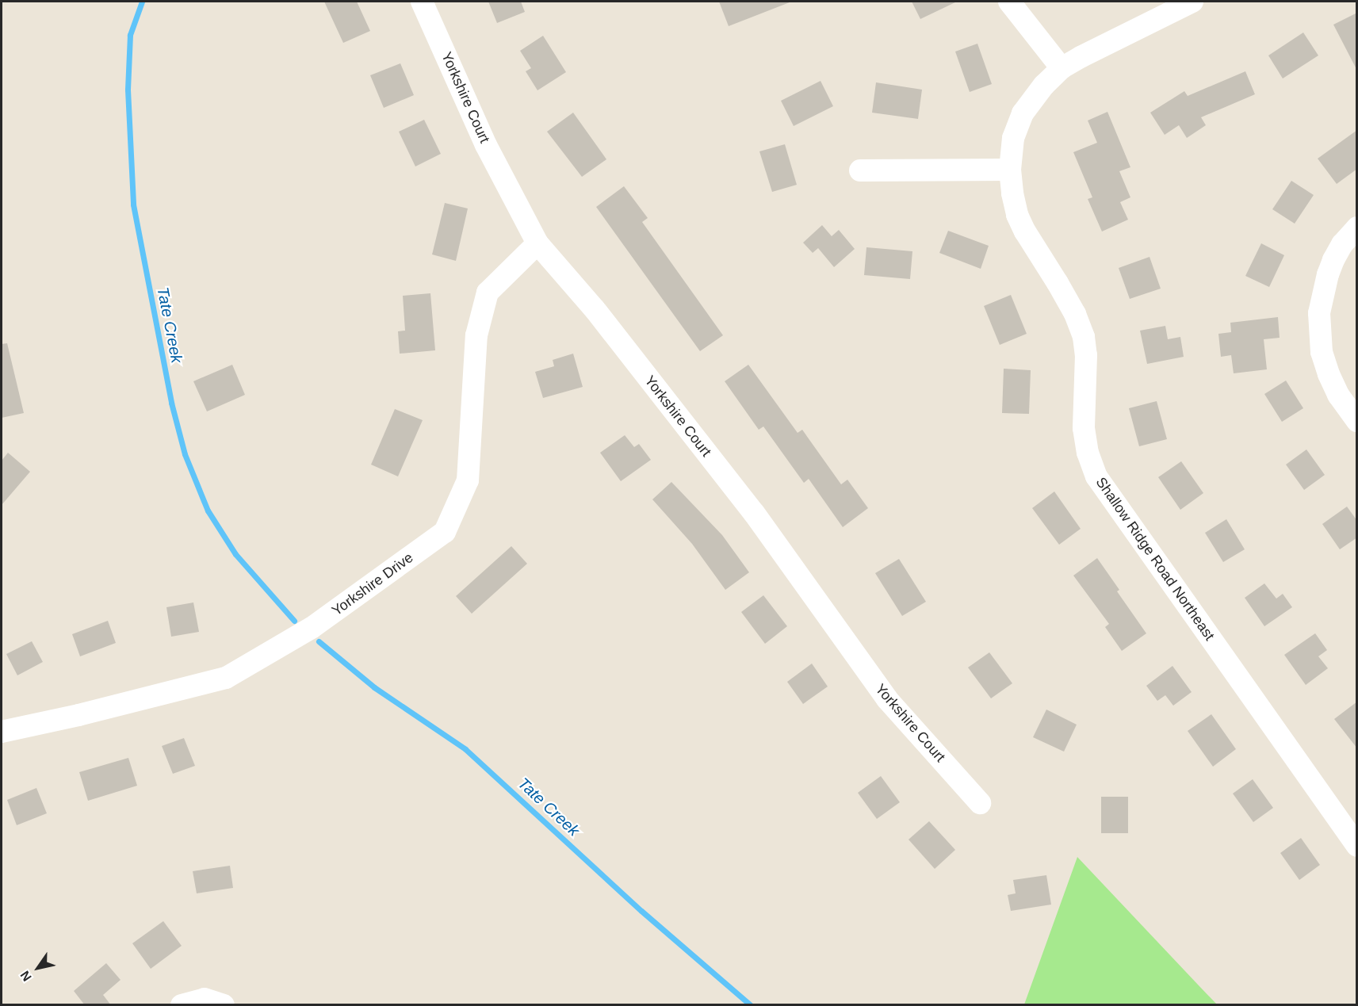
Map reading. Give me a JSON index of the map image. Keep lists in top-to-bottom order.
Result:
{
  "streets": {
    "street": ["Yorkshire Court", "Shallow Ridge Road Northeast", "Yorkshire Drive"]
  },
  "crossings": [
    ["Yorkshire Court", "Yorkshire Drive"]
  ],
  "water": ["Tate Creek"],
  "north": "bottom left"
}
